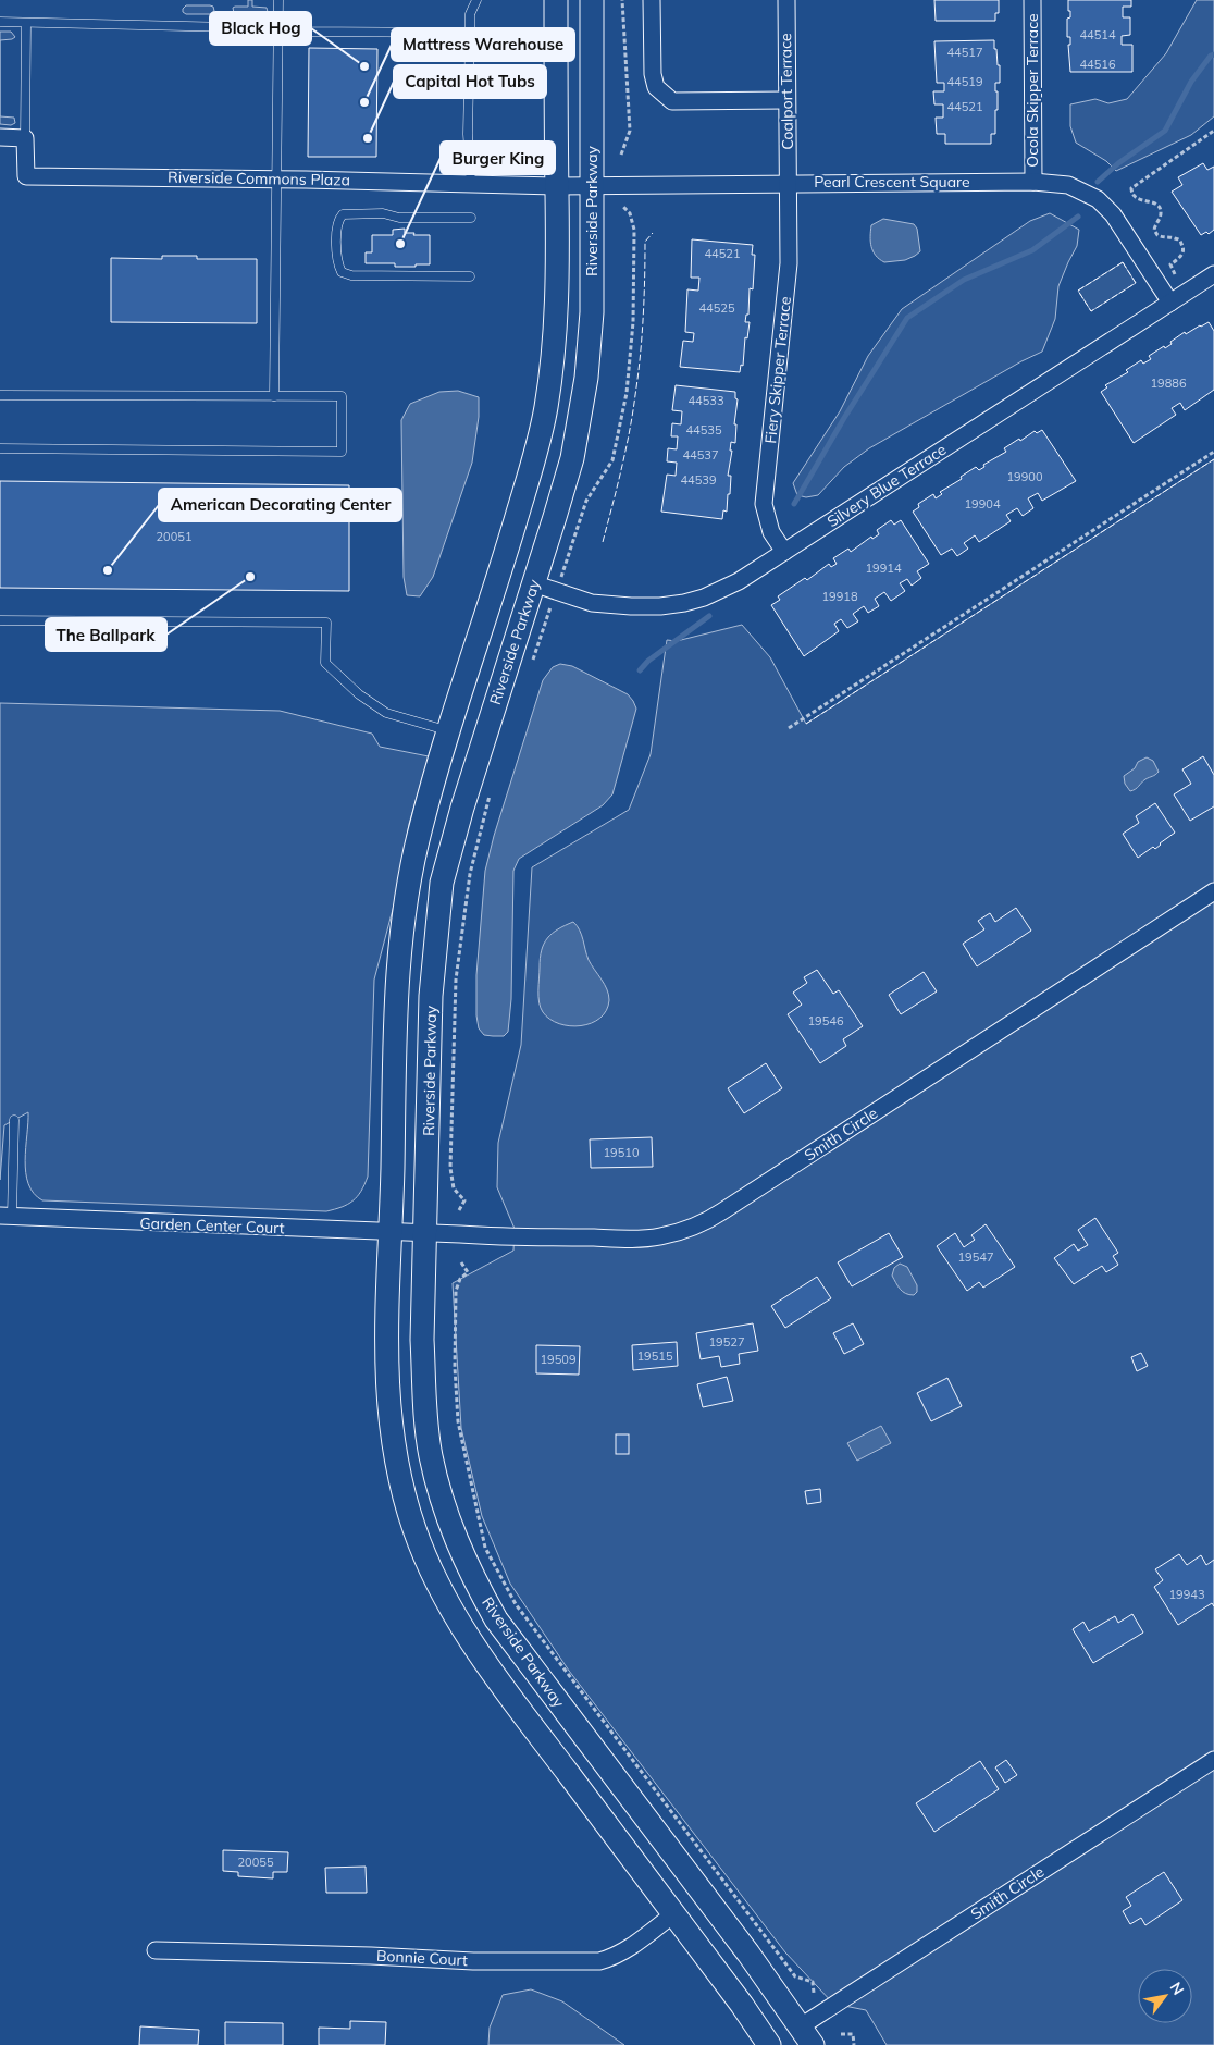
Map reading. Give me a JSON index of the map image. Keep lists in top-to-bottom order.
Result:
{
  "streets": {
    "main road": ["Riverside Parkway"],
    "street": [
      "Ocola Skipper Terrace",
      "Coalport Terrace",
      "Riverside Commons Plaza",
      "Pearl Crescent Square",
      "Fiery Skipper Terrace",
      "Silvery Blue Terrace",
      "Smith Circle",
      "Garden Center Court",
      "Bonnie Court"
    ]
  },
  "crossings": [
    ["Ocola Skipper Terrace", "Pearl Crescent Square"],
    ["Coalport Terrace", "Pearl Crescent Square"],
    ["Coalport Terrace", "Fiery Skipper Terrace"],
    ["Riverside Commons Plaza", "Pearl Crescent Square"],
    ["Pearl Crescent Square", "Riverside Parkway"],
    ["Pearl Crescent Square", "Fiery Skipper Terrace"],
    ["Pearl Crescent Square", "Silvery Blue Terrace"],
    ["Riverside Parkway", "Silvery Blue Terrace"],
    ["Riverside Parkway", "Smith Circle"],
    ["Riverside Parkway", "Garden Center Court"],
    ["Fiery Skipper Terrace", "Silvery Blue Terrace"],
    ["Smith Circle", "Garden Center Court"]
  ],
  "places": [
    "Black Hog",
    "Mattress Warehouse",
    "Capital Hot Tubs",
    "Burger King",
    "American Decorating Center",
    "The Ballpark"
  ],
  "house_numbers": [
    "44514",
    "44517",
    "44516",
    "44519",
    "44521",
    "44521",
    "44525",
    "19886",
    "44533",
    "44535",
    "44537",
    "19900",
    "44539",
    "19904",
    "20051",
    "19914",
    "19918",
    "19546",
    "19510",
    "19547",
    "19527",
    "19515",
    "19509",
    "19943",
    "20055"
  ],
  "north": "top right"
}
